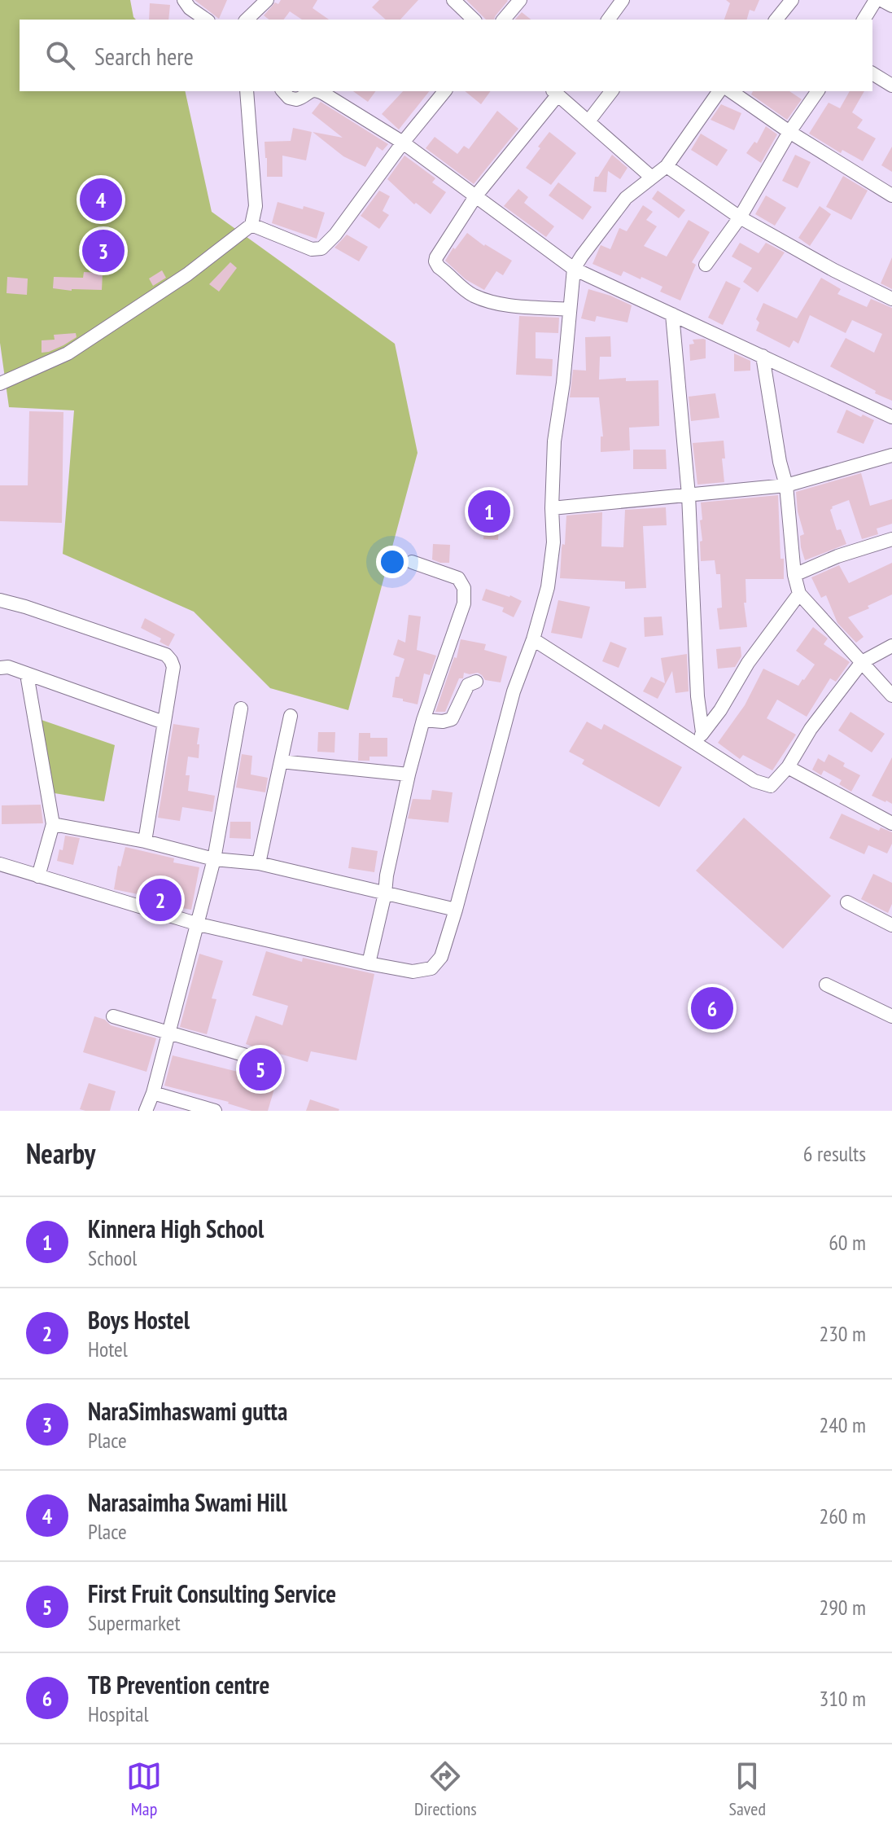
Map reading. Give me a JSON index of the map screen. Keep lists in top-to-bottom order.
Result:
{
  "page": {
    "search": "Search here",
    "pins": [
      "4",
      "3",
      "1",
      "2",
      "6",
      "5"
    ],
    "heading": ["Nearby", "6 results"],
    "list": [
      {
        "mark": "1",
        "name": "Kinnera High School",
        "note": "School",
        "value": "60 m"
      },
      {
        "mark": "2",
        "name": "Boys Hostel",
        "note": "Hotel",
        "value": "230 m"
      },
      {
        "mark": "3",
        "name": "NaraSimhaswami gutta",
        "note": "Place",
        "value": "240 m"
      },
      {
        "mark": "4",
        "name": "Narasaimha Swami Hill",
        "note": "Place",
        "value": "260 m"
      },
      {
        "mark": "5",
        "name": "First Fruit Consulting Service",
        "note": "Supermarket",
        "value": "290 m"
      },
      {
        "mark": "6",
        "name": "TB Prevention centre",
        "note": "Hospital",
        "value": "310 m"
      }
    ],
    "nav": ["Map", "Directions", "Saved"]
  }
}
